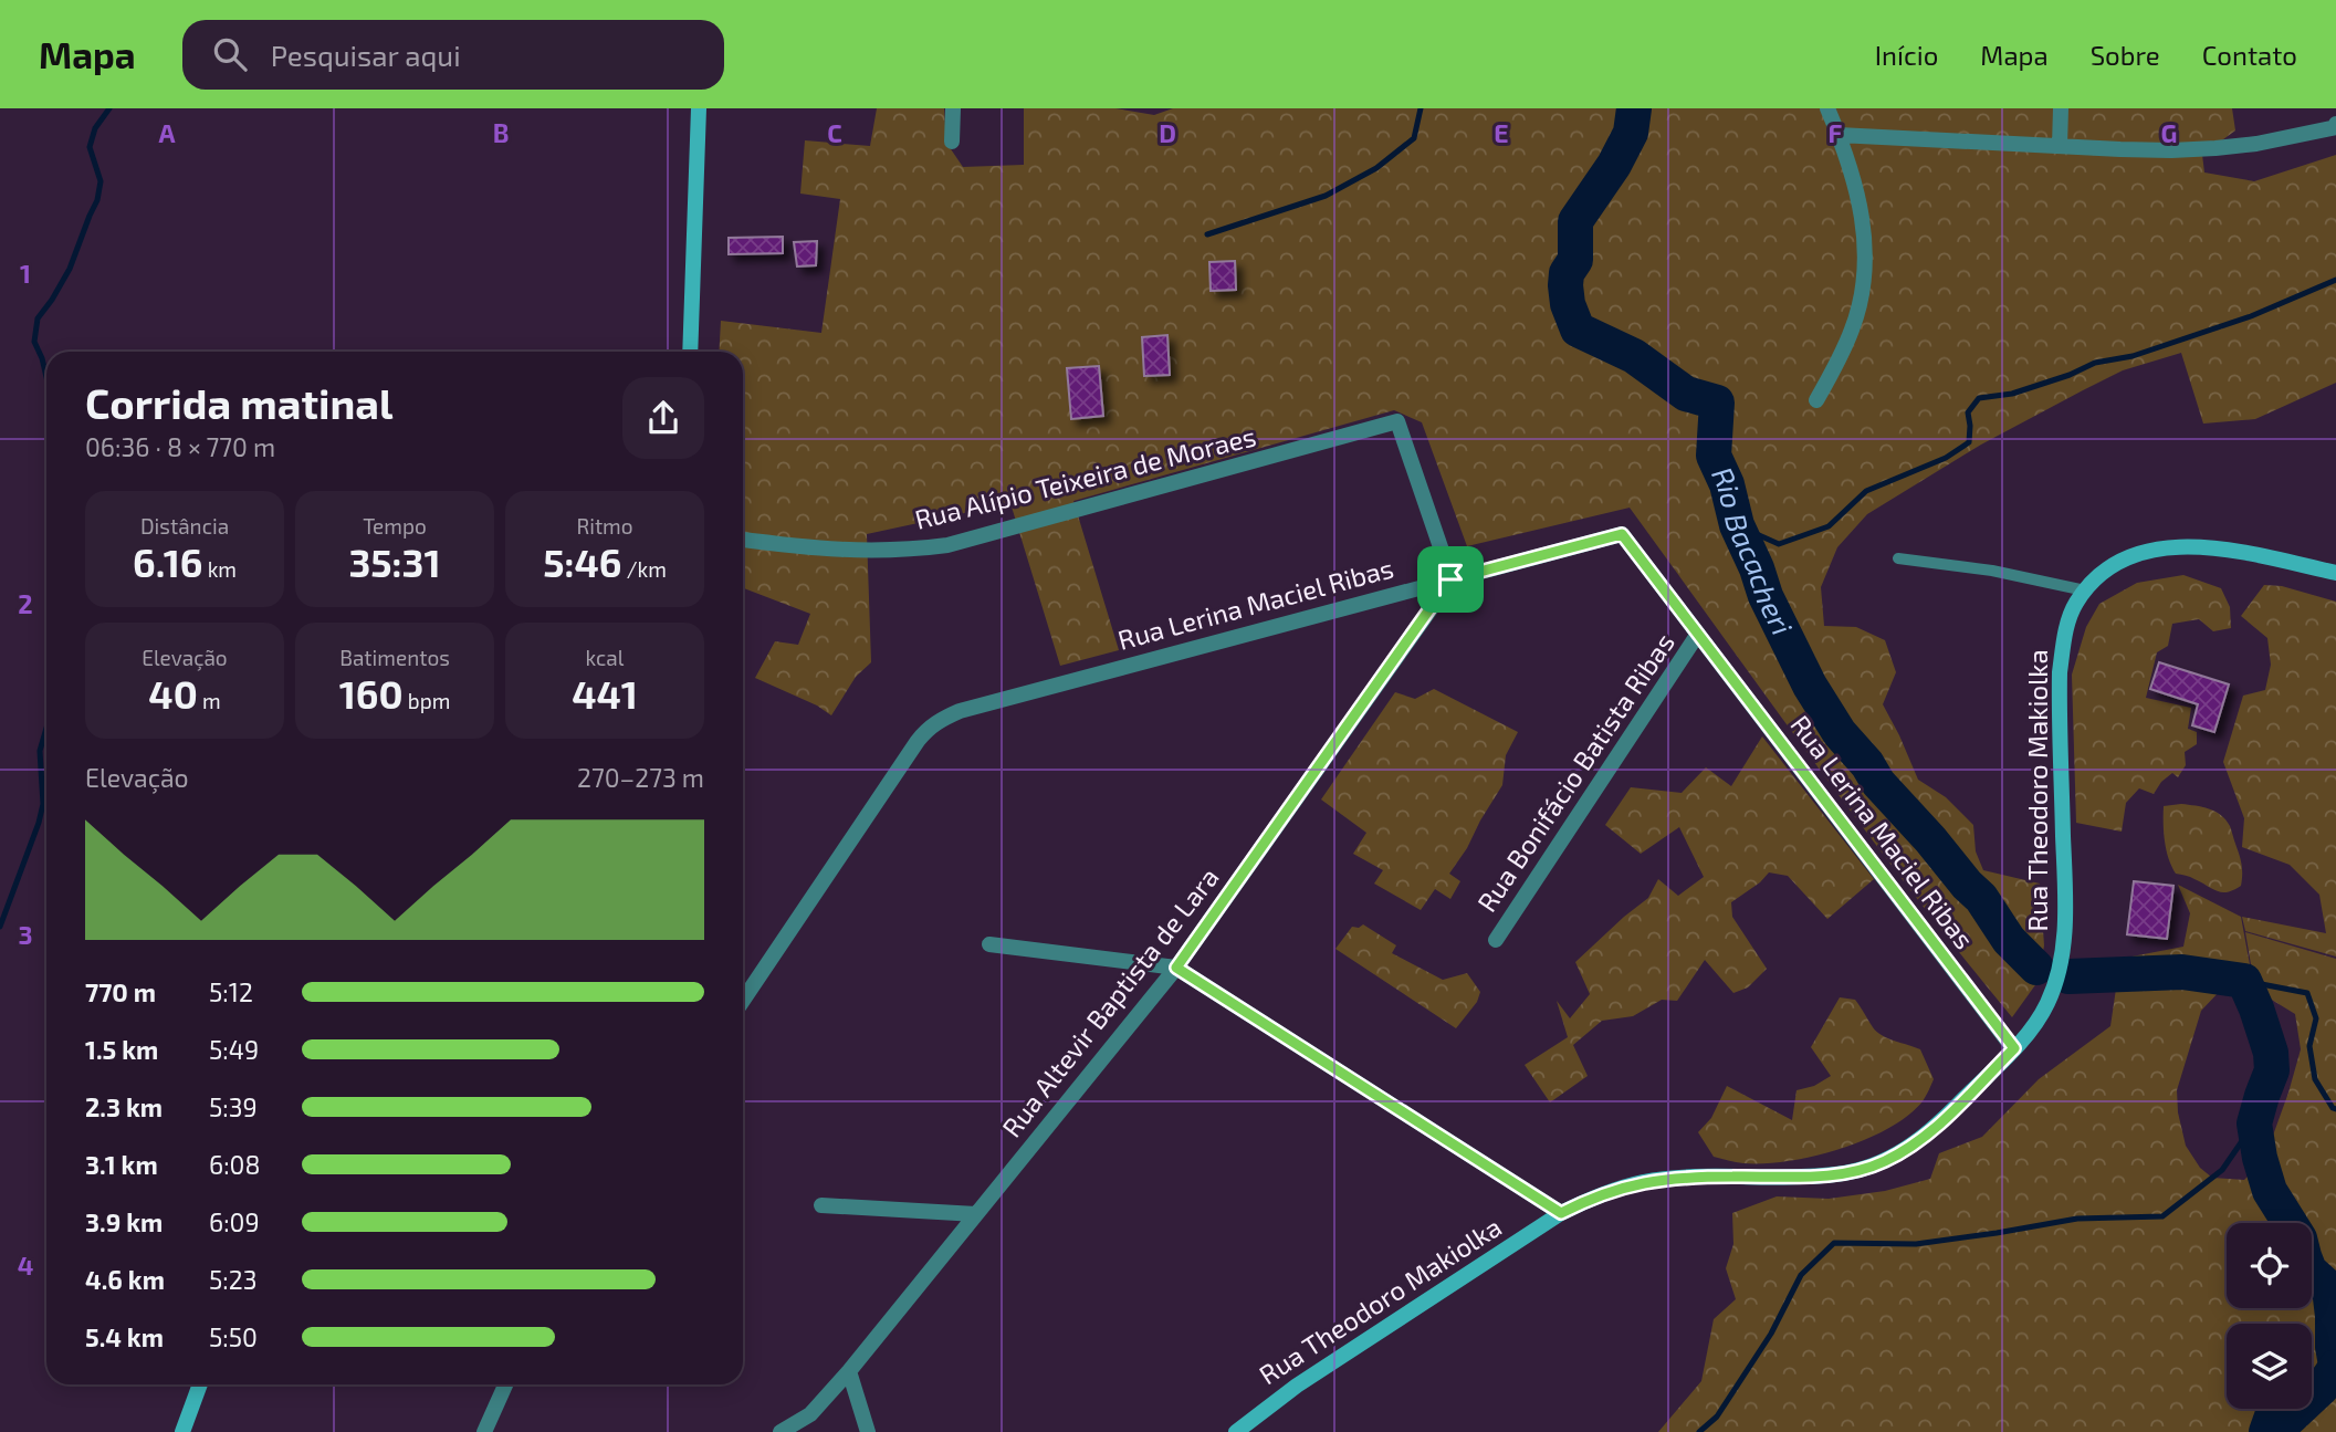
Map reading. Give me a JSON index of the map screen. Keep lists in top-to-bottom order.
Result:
{
  "streets": {
    "main road": ["Rua Theodoro Makiolka"],
    "street": [
      "Rua Alípio Teixeira de Moraes",
      "Rua Lerina Maciel Ribas",
      "Rua Bonifácio Batista Ribas",
      "Rua Altevir Baptista de Lara"
    ]
  },
  "crossings": [
    ["Rua Alípio Teixeira de Moraes", "Rua Lerina Maciel Ribas"],
    ["Rua Alípio Teixeira de Moraes", "Rua Altevir Baptista de Lara"],
    ["Rua Lerina Maciel Ribas", "Rua Bonifácio Batista Ribas"],
    ["Rua Lerina Maciel Ribas", "Rua Theodoro Makiolka"],
    ["Rua Lerina Maciel Ribas", "Rua Altevir Baptista de Lara"]
  ],
  "water": ["Rio Bacacheri"],
  "page": {
    "header": "Mapa",
    "search": "Pesquisar aqui",
    "nav": [
      "Início",
      "Mapa",
      "Sobre",
      "Contato"
    ],
    "heading": ["Corrida matinal", "06:36 · 8 × 770 m"],
    "stats": [
      ["Distância", "6.16 km"],
      ["Tempo", "35:31"],
      ["Ritmo", "5:46 /km"],
      ["Elevação", "40 m"],
      ["Batimentos", "160 bpm"],
      ["kcal", "441"]
    ],
    "chart": ["Elevação", "270–273 m"],
    "list": [
      {
        "name": "770 m",
        "note": "5:12"
      },
      {
        "name": "1.5 km",
        "note": "5:49"
      },
      {
        "name": "2.3 km",
        "note": "5:39"
      },
      {
        "name": "3.1 km",
        "note": "6:08"
      },
      {
        "name": "3.9 km",
        "note": "6:09"
      },
      {
        "name": "4.6 km",
        "note": "5:23"
      },
      {
        "name": "5.4 km",
        "note": "5:50"
      }
    ]
  },
  "grid": {
    "columns": [
      "A",
      "B",
      "C",
      "D",
      "E",
      "F",
      "G"
    ],
    "rows": [
      "1",
      "2",
      "3",
      "4"
    ]
  }
}
